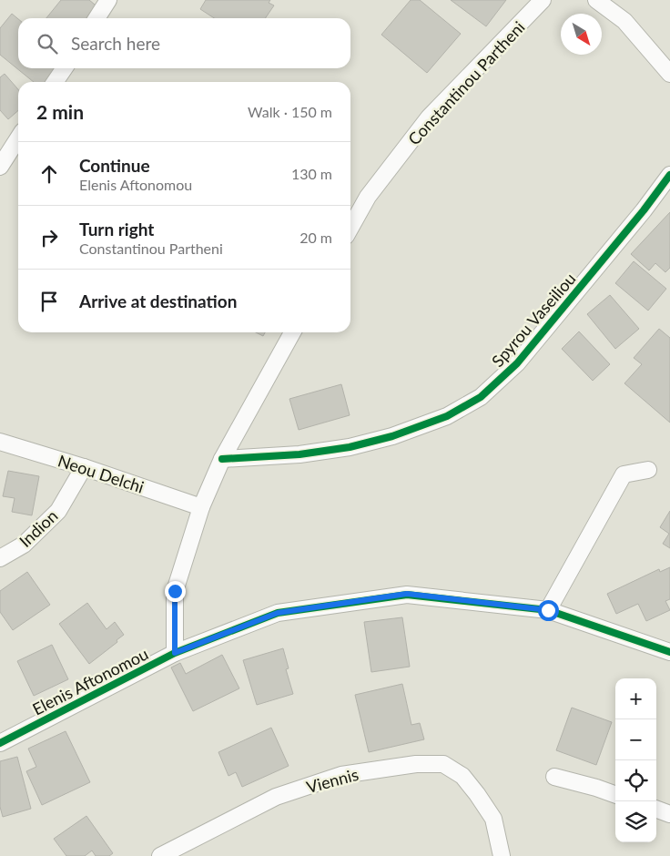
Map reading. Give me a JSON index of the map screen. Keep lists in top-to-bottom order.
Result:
{
  "streets": {
    "street": [
      "Constantinou Partheni",
      "Spyrou Vaseiliou",
      "Neou Delchi",
      "Indion",
      "Elenis Aftonomou",
      "Viennis"
    ]
  },
  "crossings": [
    ["Neou Delchi", "Indion"]
  ],
  "north": "bottom right",
  "page": {
    "search": "Search here",
    "heading": ["2 min", "Walk · 150 m"],
    "list": [
      ["Continue", "Elenis Aftonomou", "130 m"],
      ["Turn right", "Constantinou Partheni", "20 m"],
      "Arrive at destination"
    ],
    "map_buttons": ["+", "−"]
  }
}
